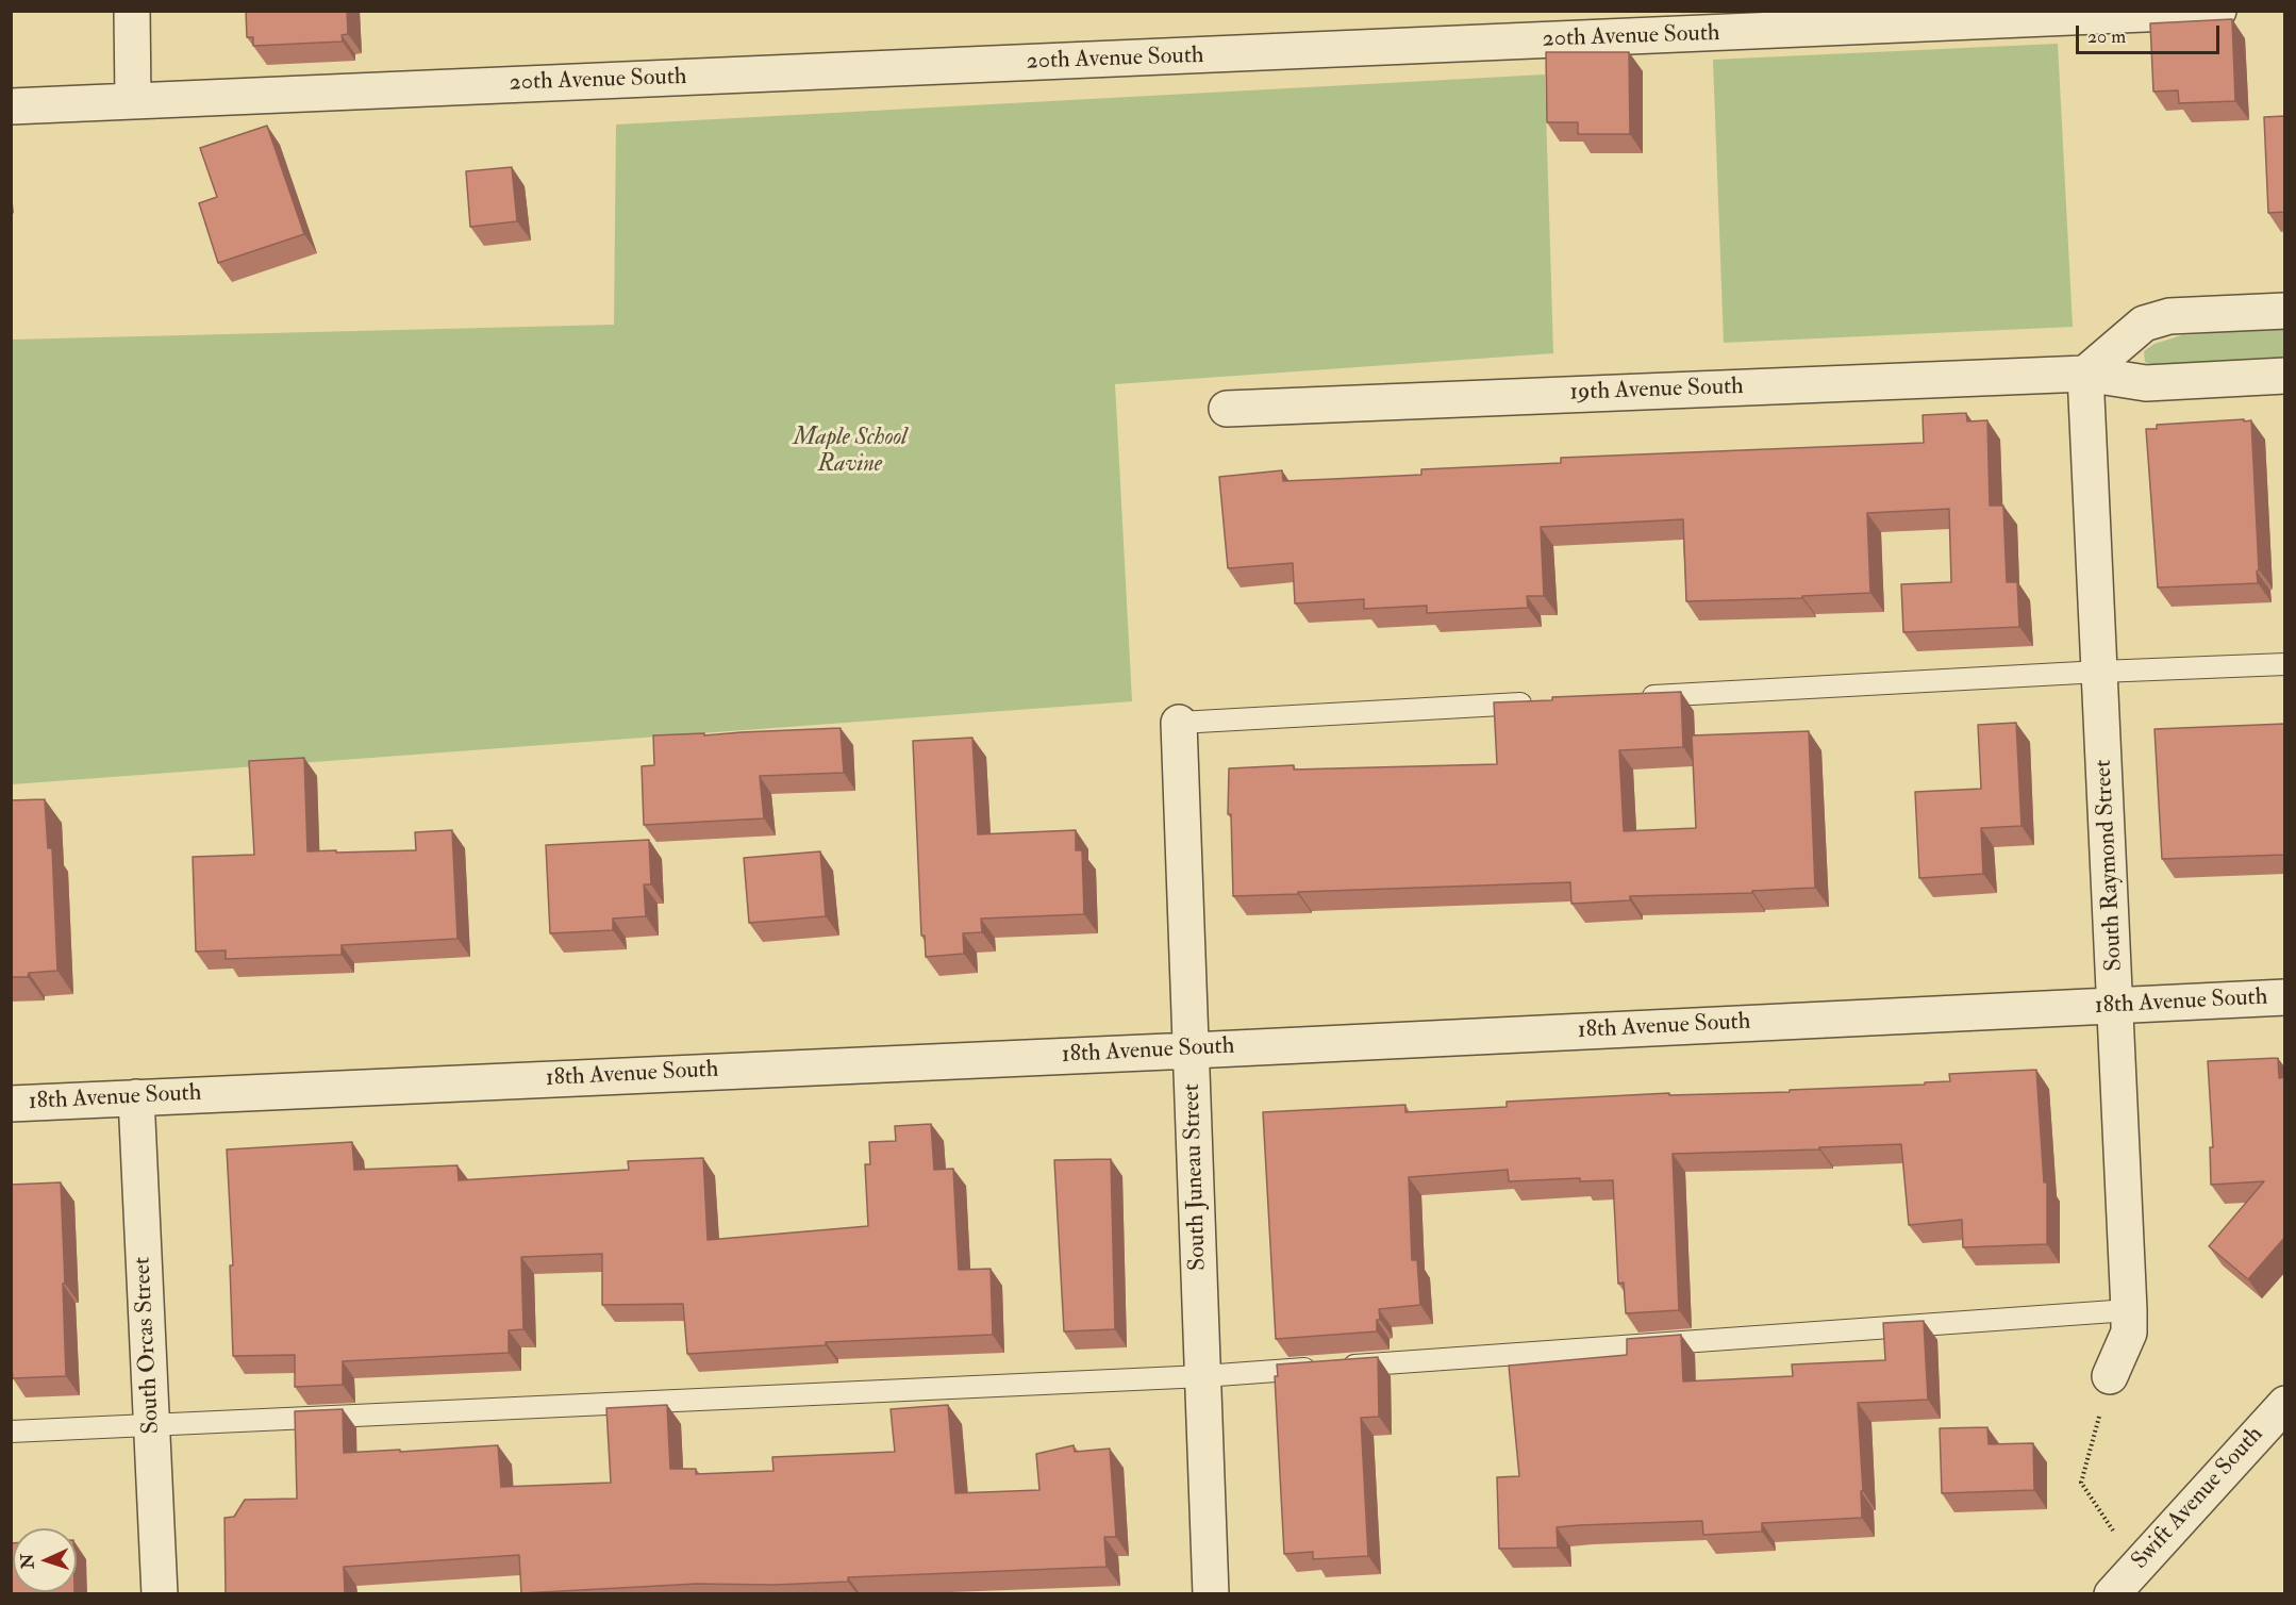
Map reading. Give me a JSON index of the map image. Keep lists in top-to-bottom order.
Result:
{
  "streets": {
    "street": [
      "20th Avenue South",
      "19th Avenue South",
      "South Raymond Street",
      "18th Avenue South",
      "South Juneau Street",
      "South Orcas Street",
      "Swift Avenue South"
    ]
  },
  "crossings": [
    ["19th Avenue South", "South Raymond Street"],
    ["South Raymond Street", "18th Avenue South"],
    ["18th Avenue South", "South Juneau Street"],
    ["18th Avenue South", "South Orcas Street"]
  ],
  "parks": ["Maple School Ravine"],
  "scale_bar": "20 m",
  "north": "left"
}
